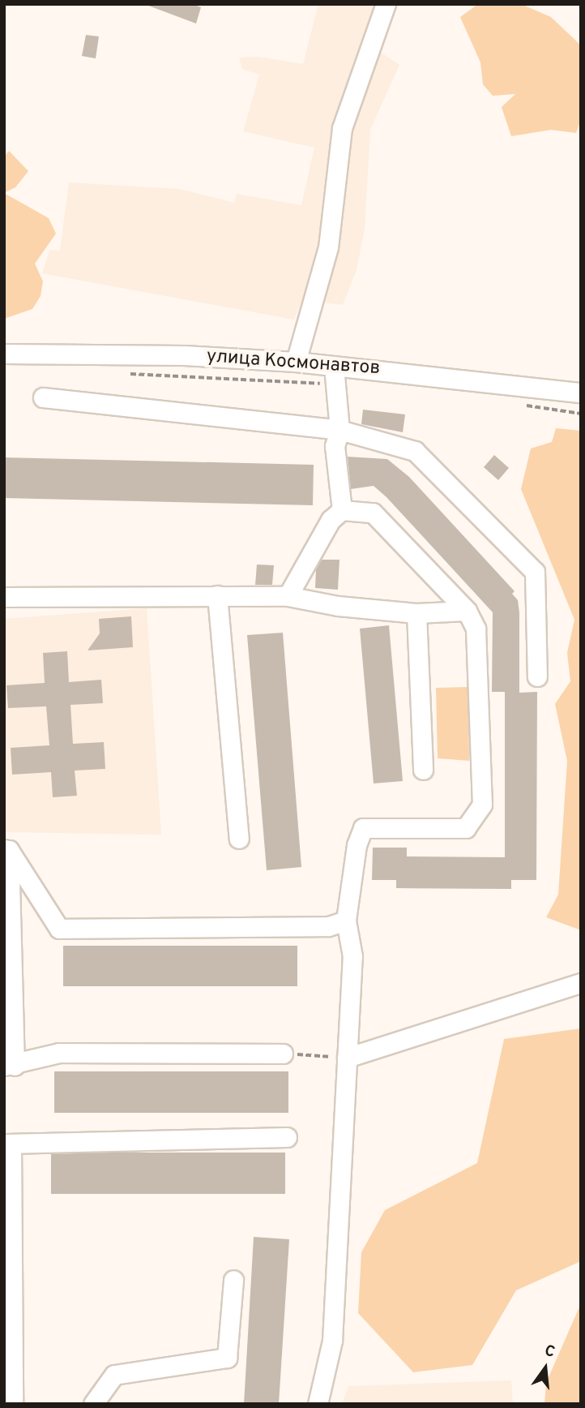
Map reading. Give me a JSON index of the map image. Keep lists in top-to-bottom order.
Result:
{
  "streets": {
    "street": ["улица Космонавтов"]
  },
  "north": "top"
}
